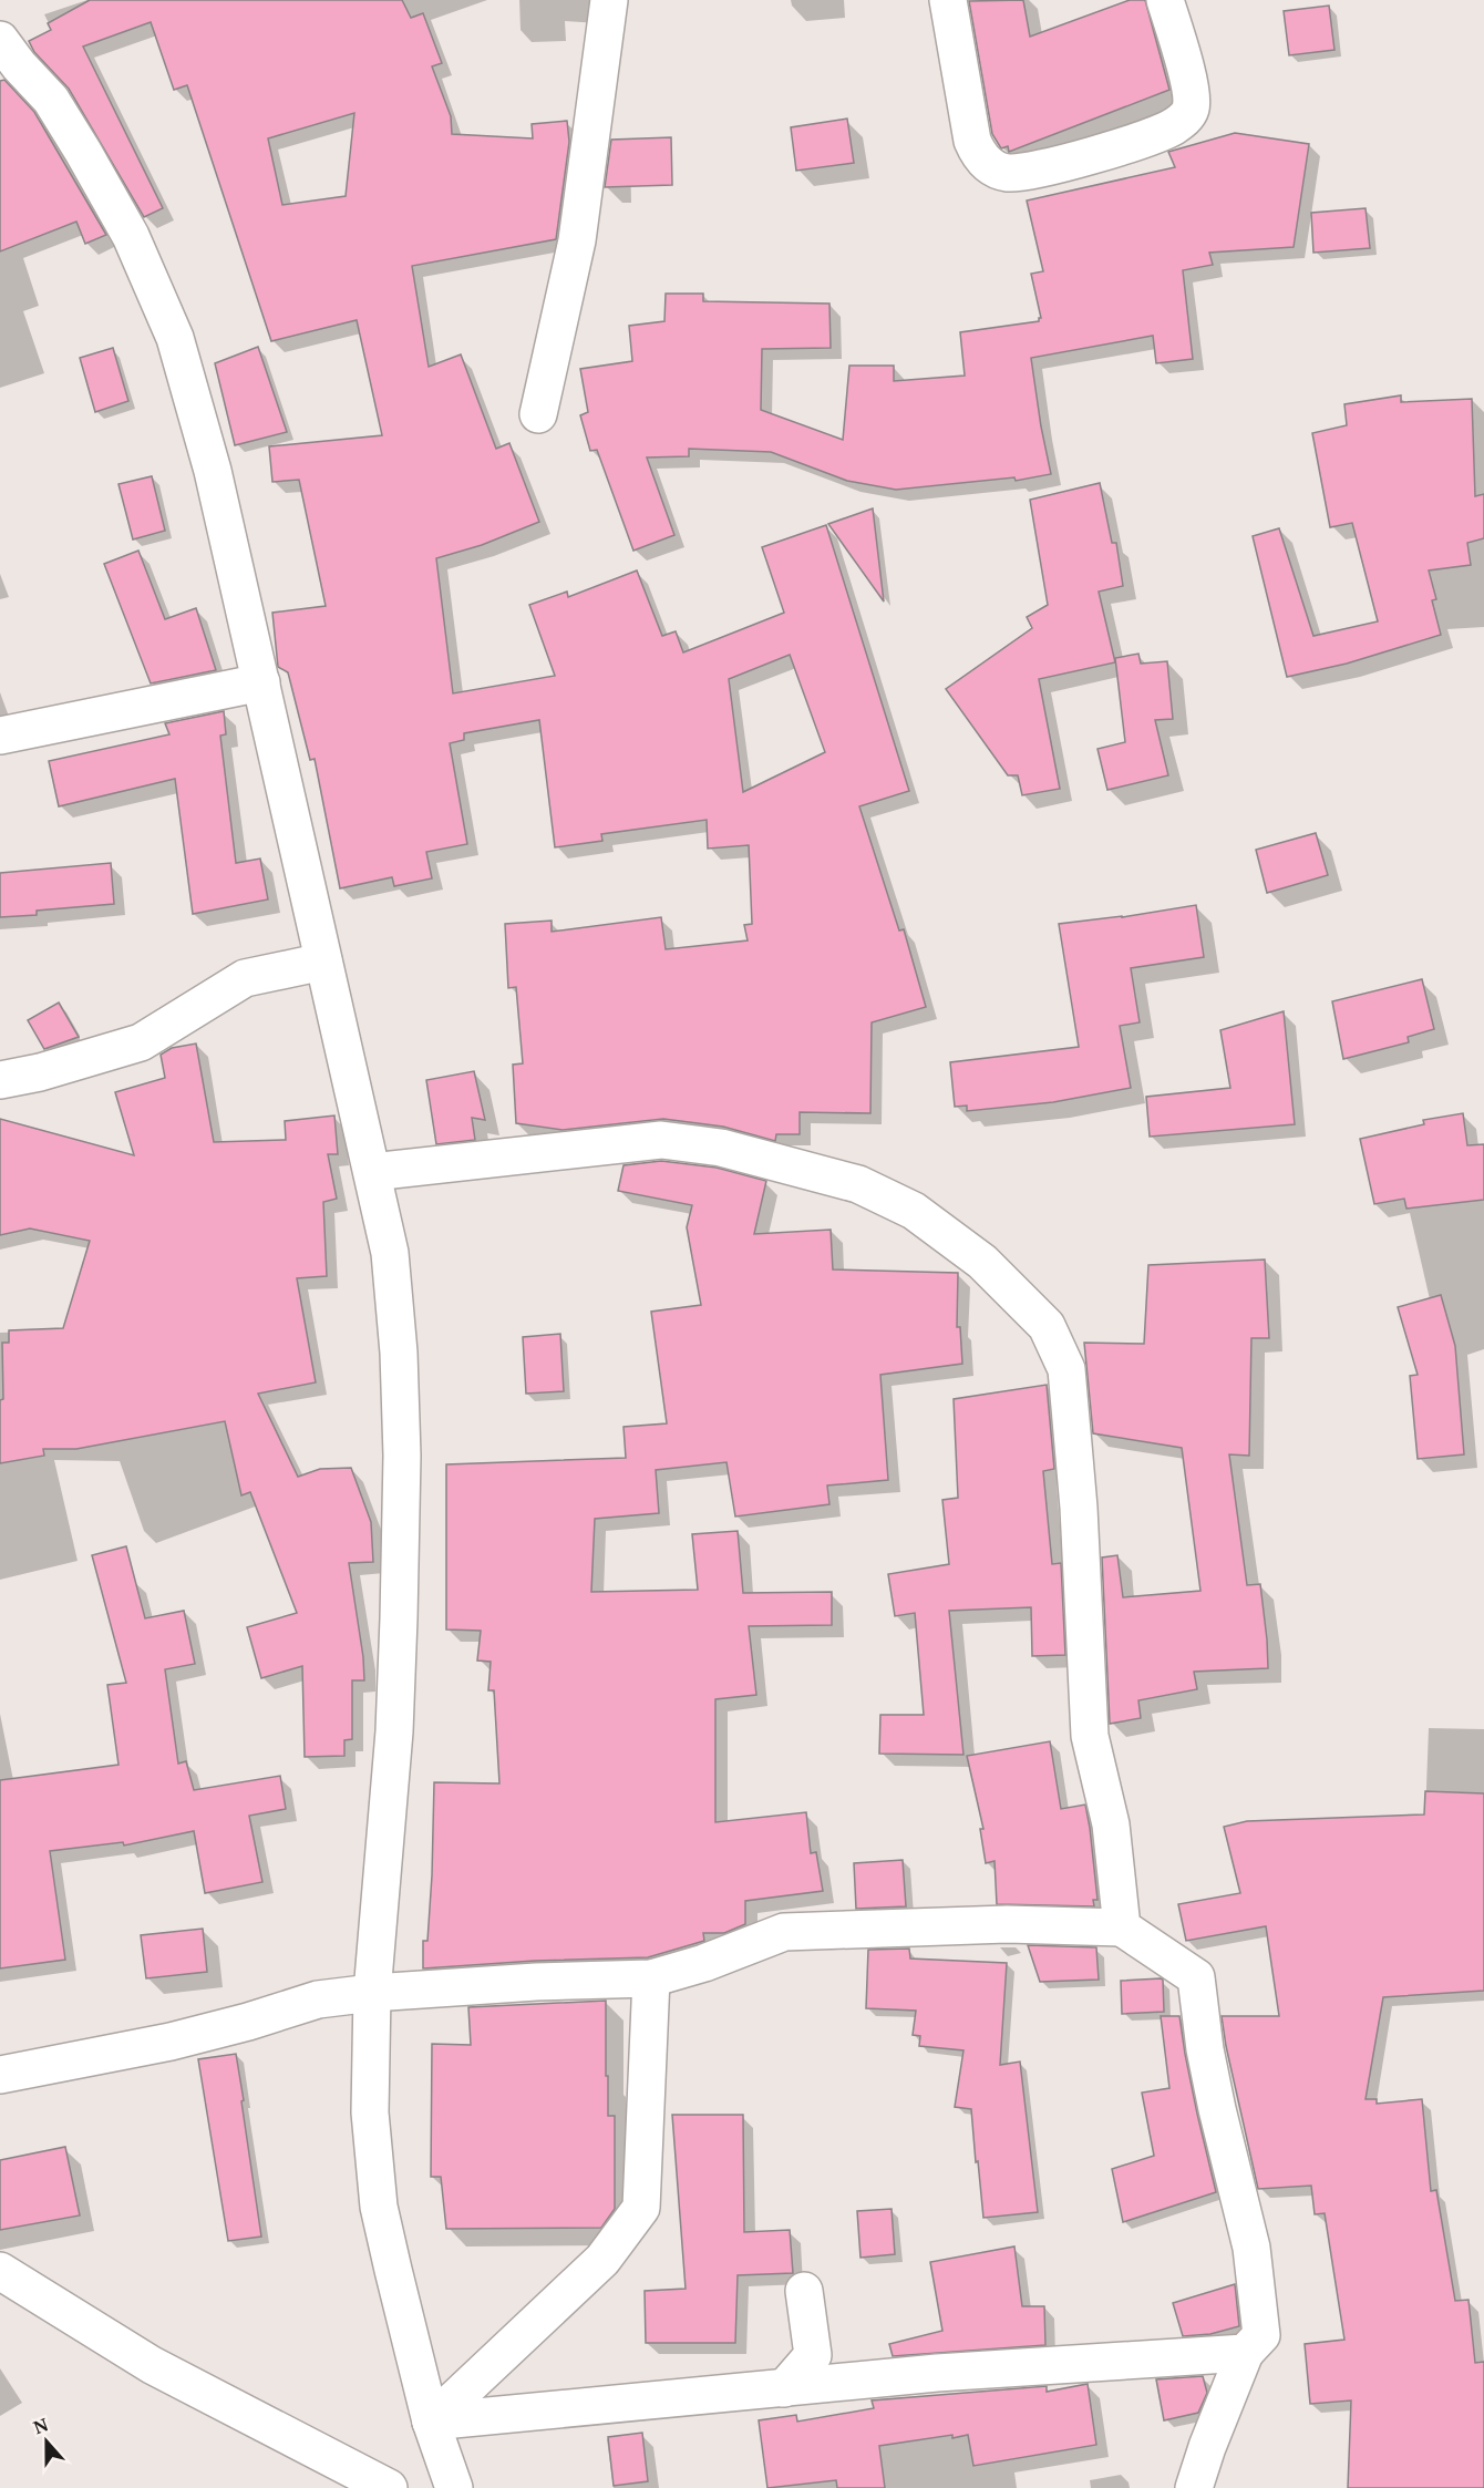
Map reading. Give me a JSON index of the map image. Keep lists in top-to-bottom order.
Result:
{
  "north": "top"
}
